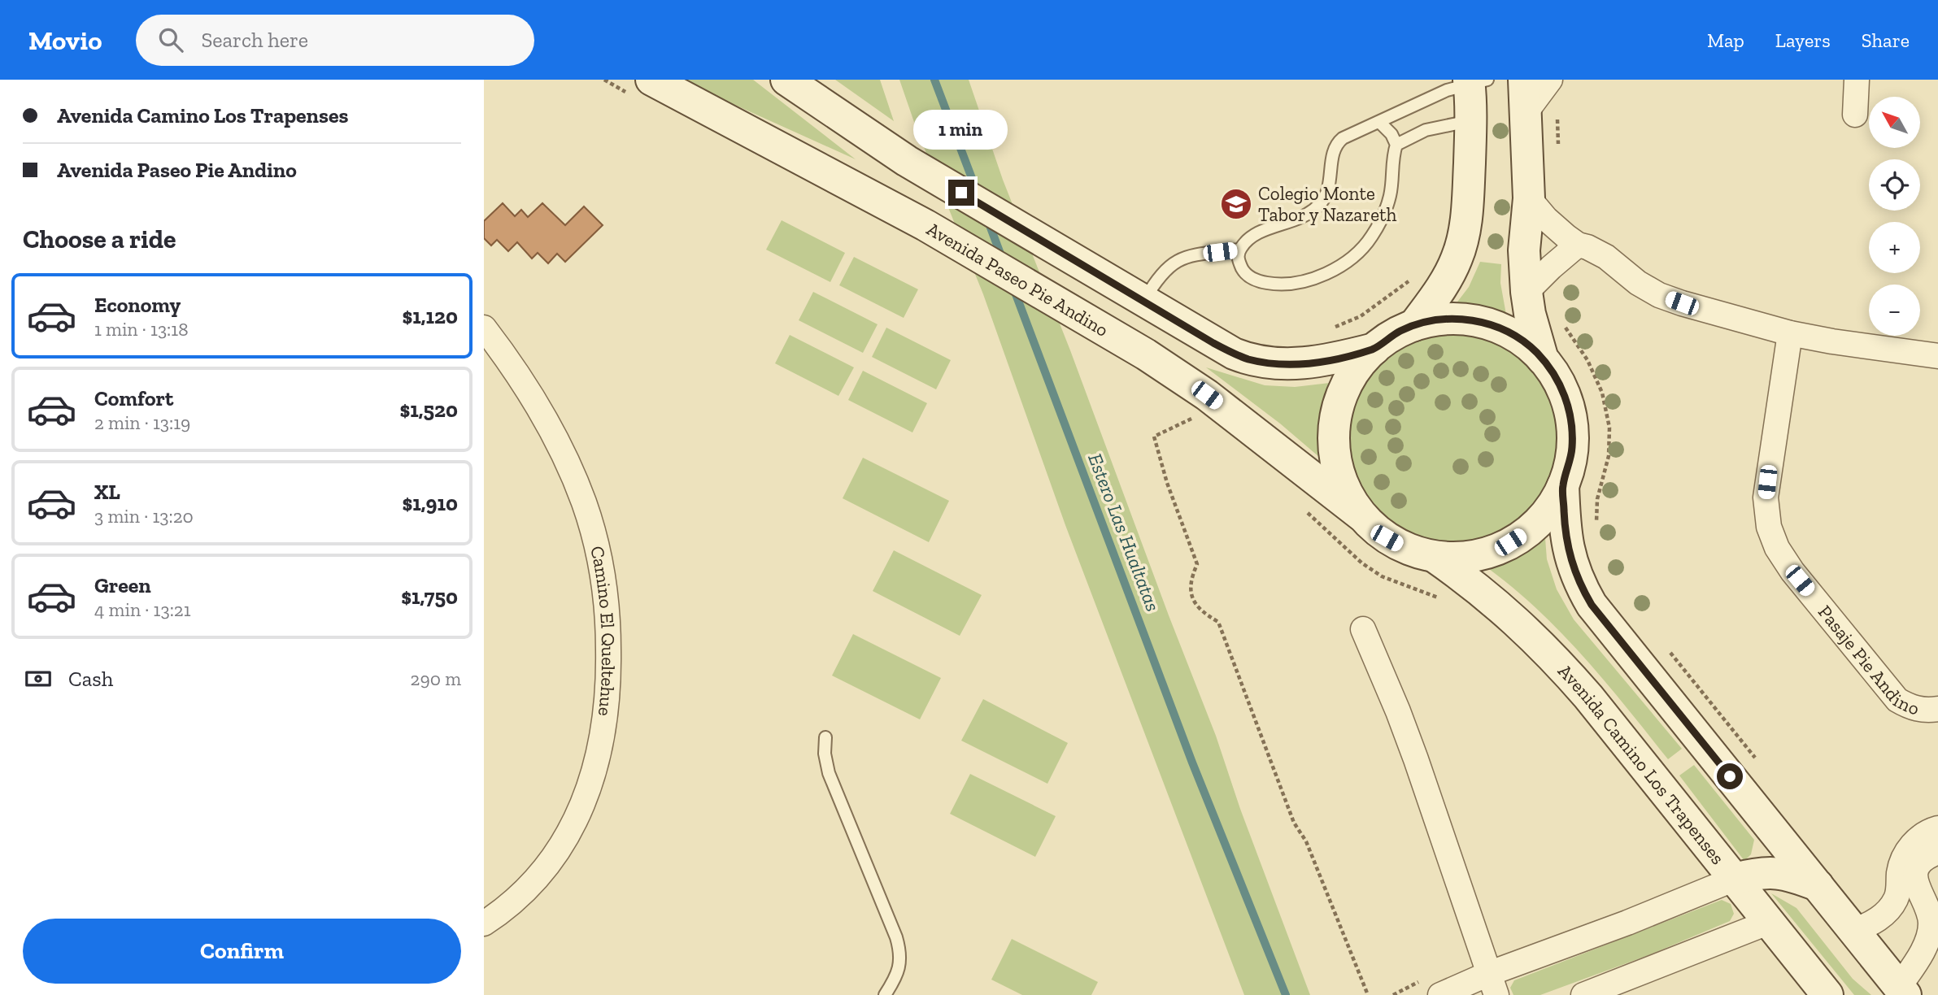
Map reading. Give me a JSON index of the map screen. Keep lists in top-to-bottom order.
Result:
{
  "streets": {
    "main road": ["Avenida Paseo Pie Andino", "Avenida Camino Los Trapenses"],
    "street": ["Camino El Queltehue", "Pasaje Pie Andino"]
  },
  "water": ["Estero Las Hualtatas"],
  "places": {
    "school or university": ["Colegio Monte Tabor y Nazareth"]
  },
  "north": "top left",
  "page": {
    "header": "Movio",
    "search": "Search here",
    "nav": ["Map", "Layers", "Share"],
    "banner": ["Avenida Camino Los Trapenses", "Avenida Paseo Pie Andino"],
    "map_buttons": ["+", "−"],
    "bubble": "1 min",
    "heading": "Choose a ride",
    "list": [
      {
        "name": "Economy",
        "note": "1 min · 13:18",
        "value": "$1,120"
      },
      {
        "name": "Comfort",
        "note": "2 min · 13:19",
        "value": "$1,520"
      },
      {
        "name": "XL",
        "note": "3 min · 13:20",
        "value": "$1,910"
      },
      {
        "name": "Green",
        "note": "4 min · 13:21",
        "value": "$1,750"
      }
    ],
    "pay": ["Cash", "290 m"],
    "buttons": "Confirm"
  }
}
